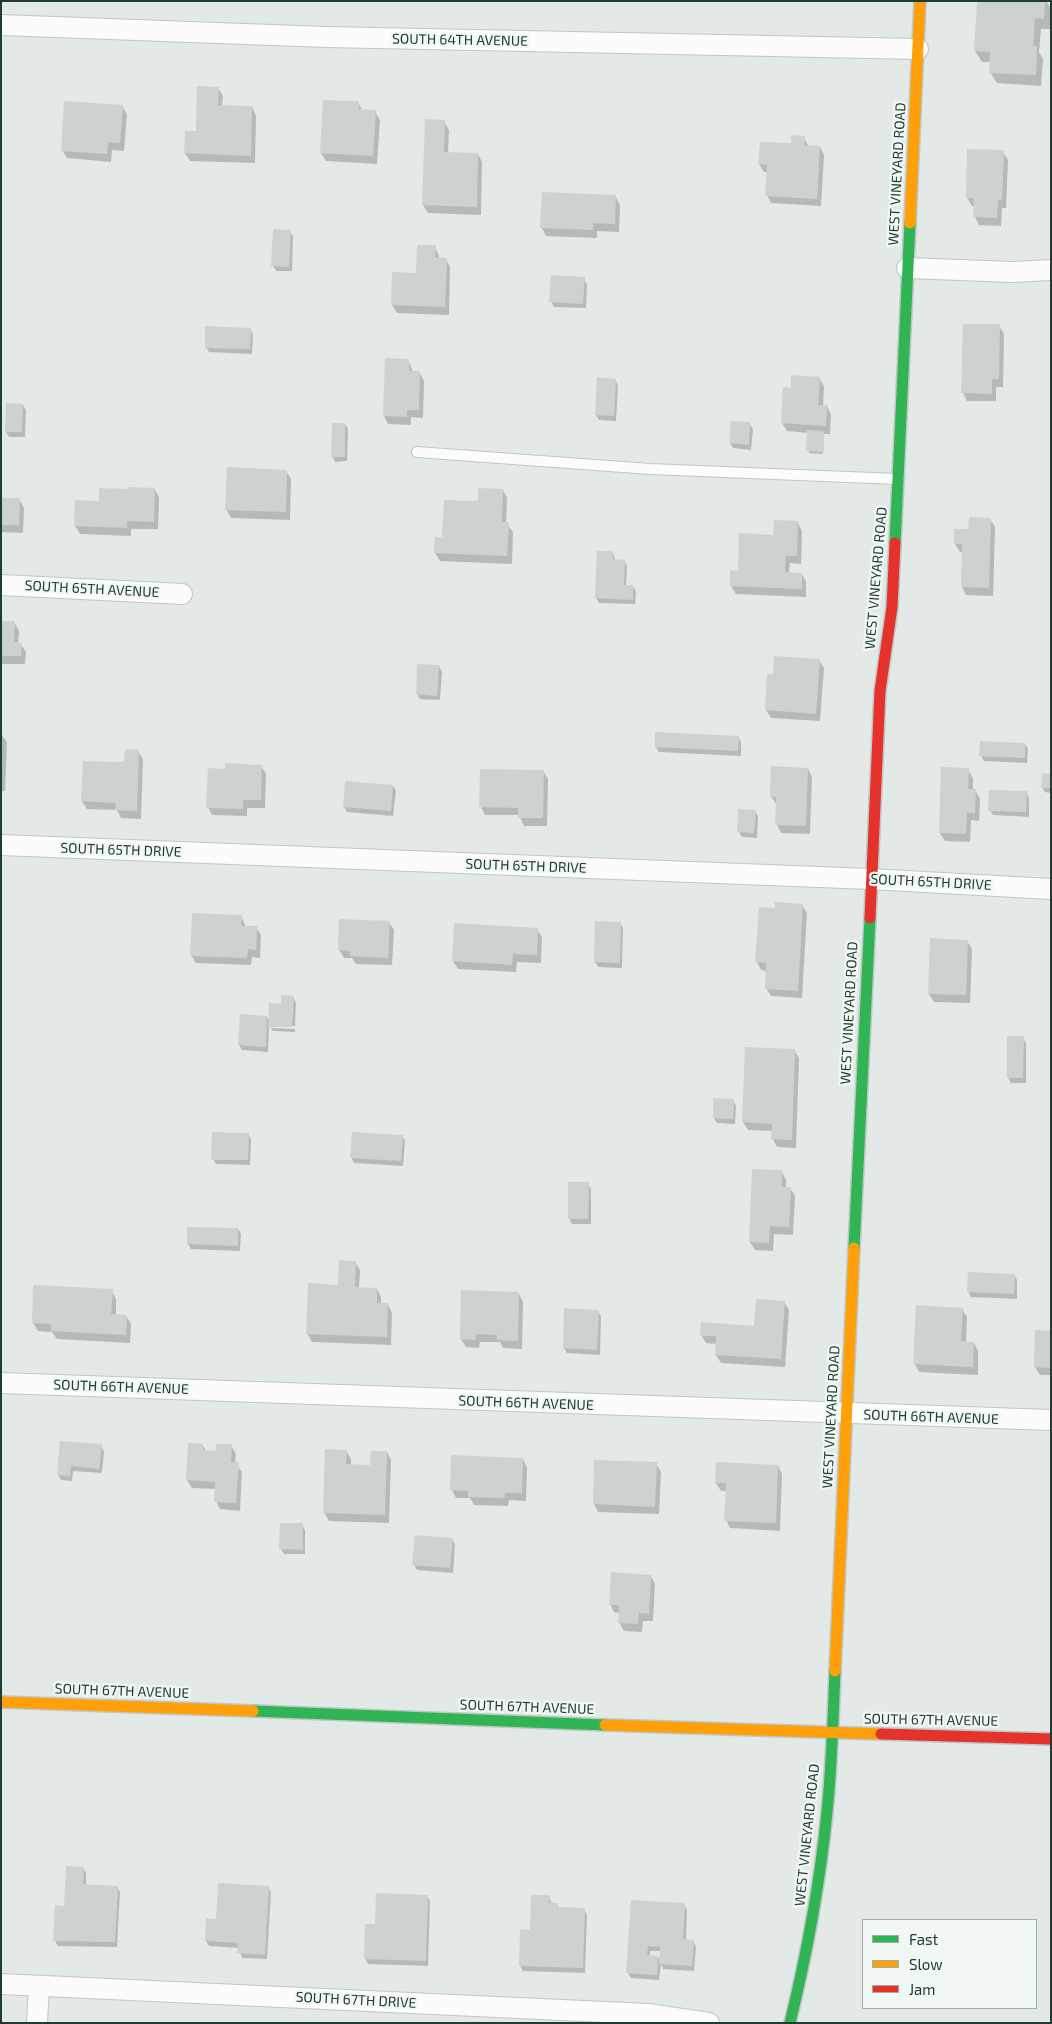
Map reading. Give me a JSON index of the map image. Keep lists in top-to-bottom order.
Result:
{
  "streets": {
    "street": [
      "SOUTH 64TH AVENUE",
      "WEST VINEYARD ROAD",
      "SOUTH 65TH AVENUE",
      "SOUTH 65TH DRIVE",
      "SOUTH 66TH AVENUE",
      "SOUTH 67TH AVENUE",
      "SOUTH 67TH DRIVE"
    ]
  },
  "crossings": [
    ["SOUTH 64TH AVENUE", "WEST VINEYARD ROAD"],
    ["WEST VINEYARD ROAD", "SOUTH 65TH DRIVE"],
    ["WEST VINEYARD ROAD", "SOUTH 66TH AVENUE"],
    ["WEST VINEYARD ROAD", "SOUTH 67TH AVENUE"]
  ],
  "legend": ["Fast", "Slow", "Jam"]
}
